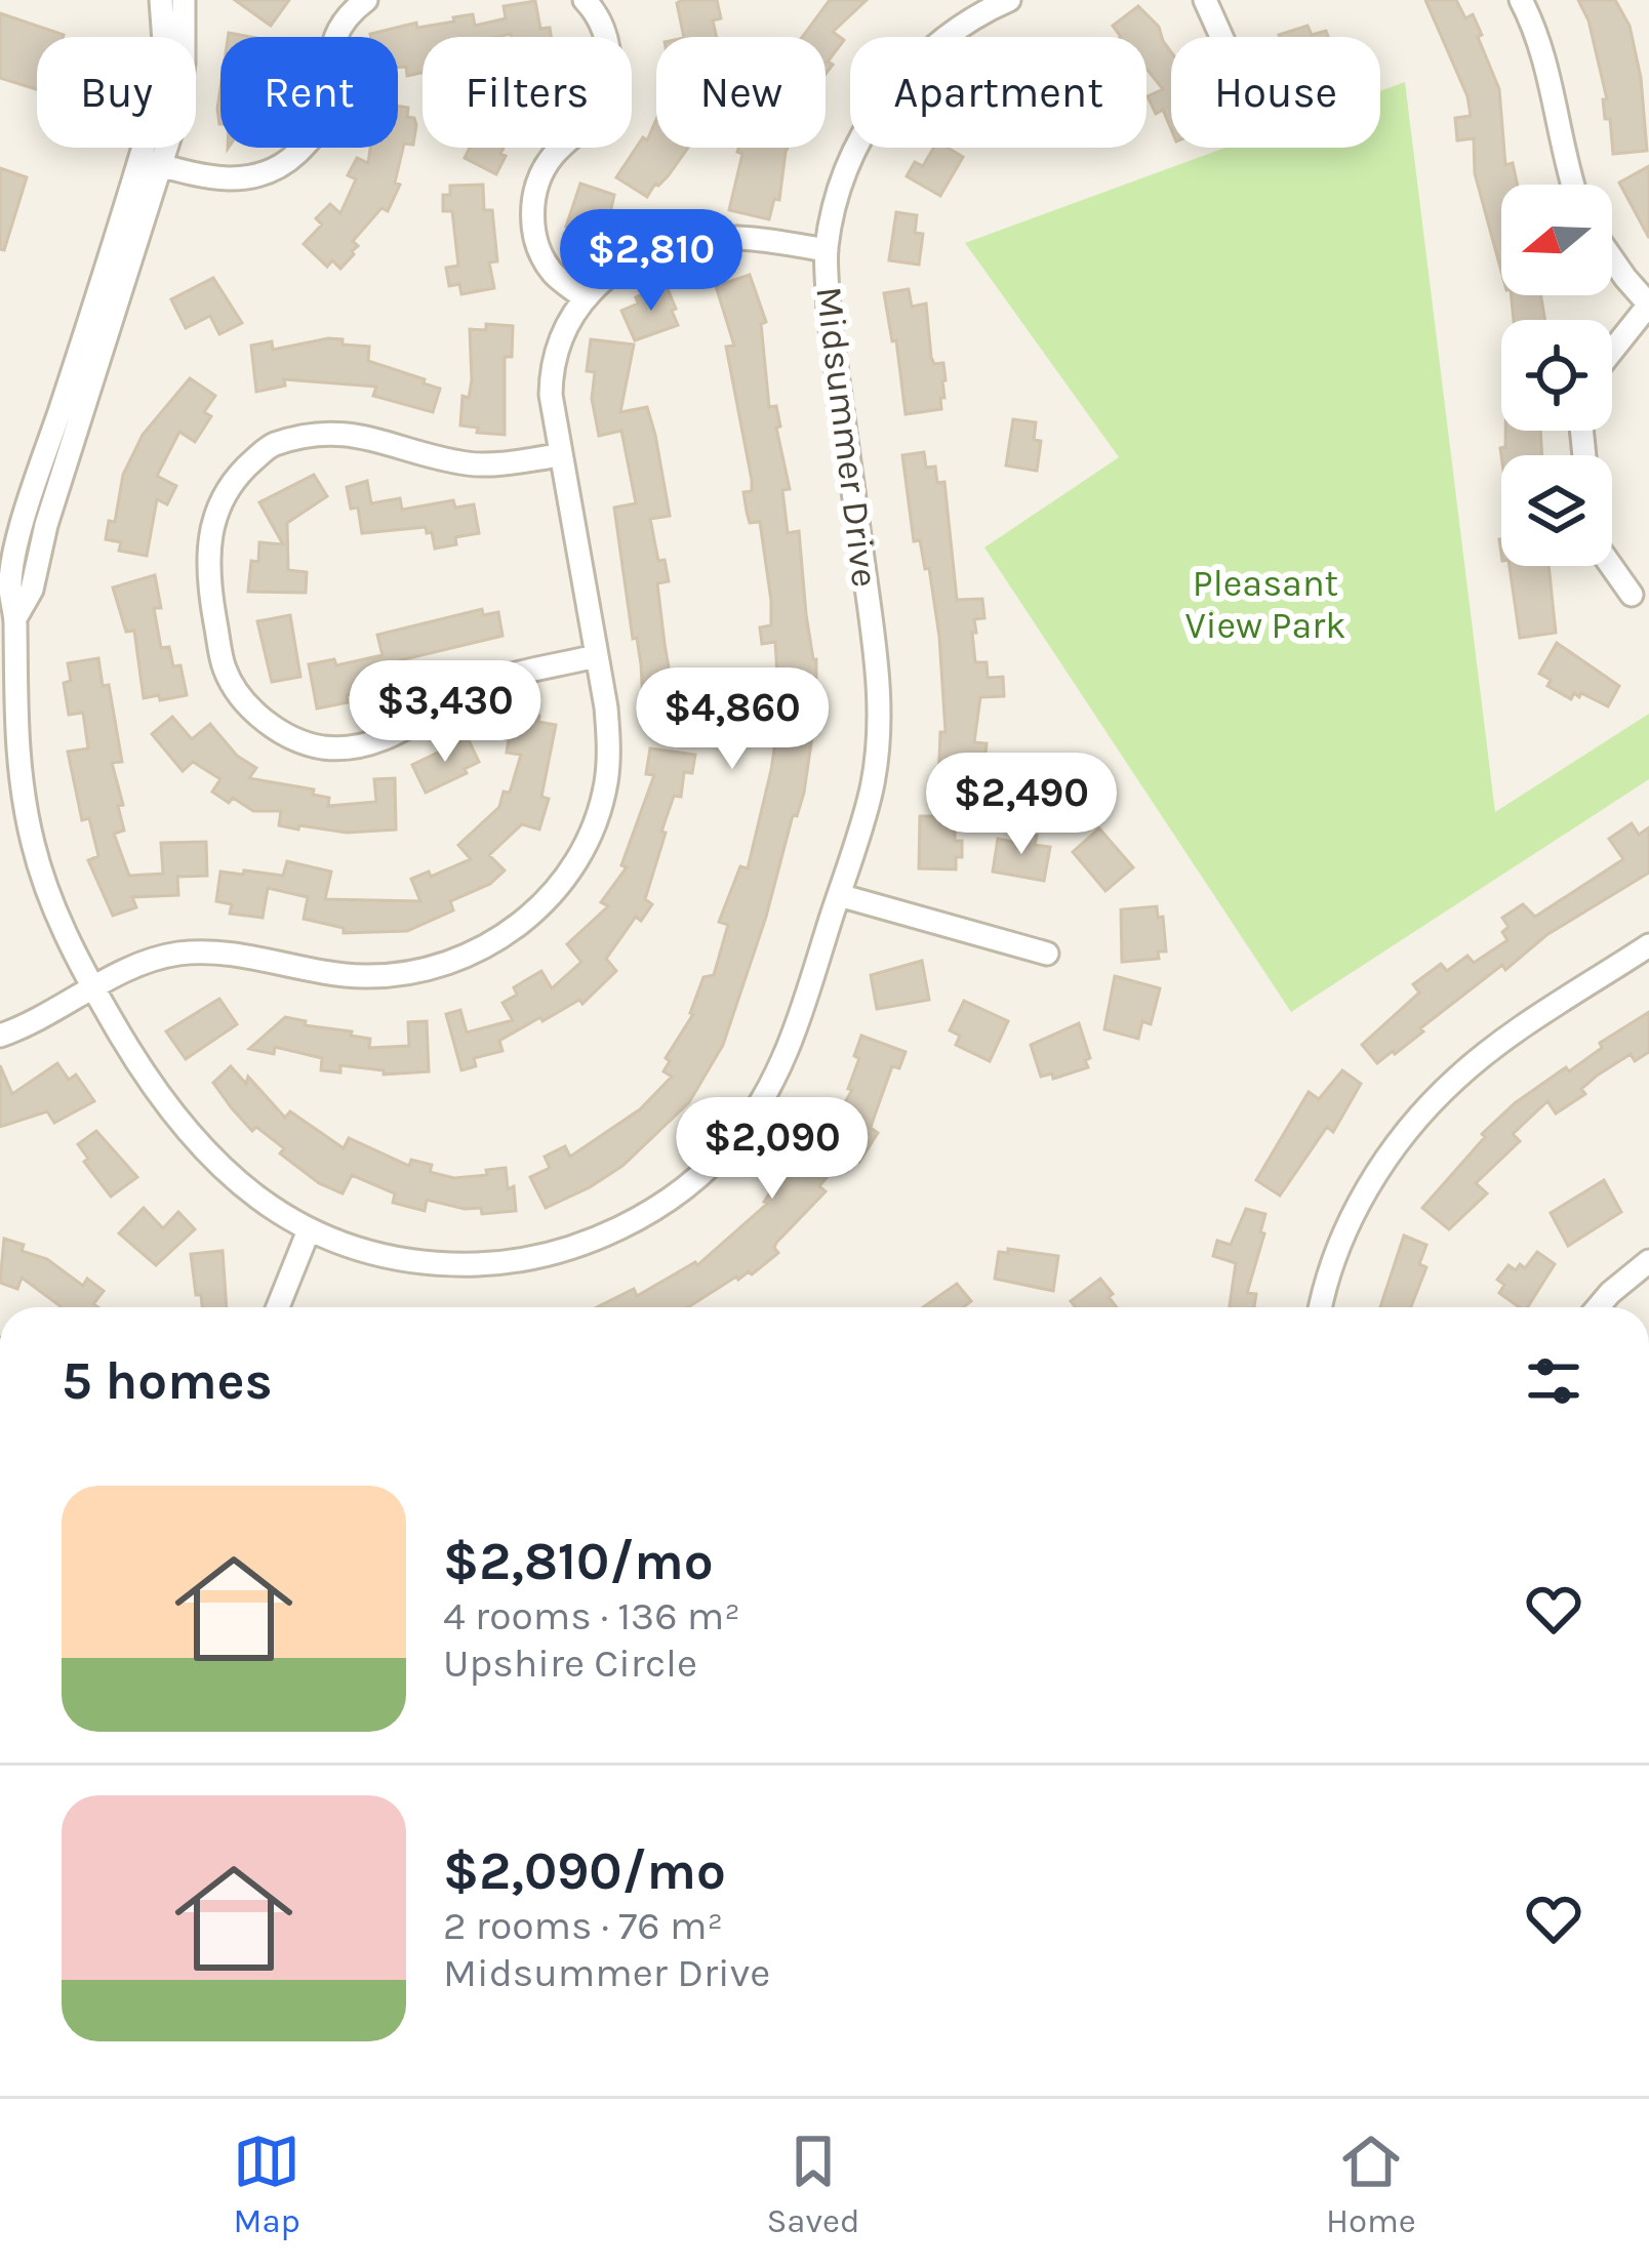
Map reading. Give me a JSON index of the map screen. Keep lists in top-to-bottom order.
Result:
{
  "streets": {
    "street": ["Midsummer Drive"]
  },
  "parks": ["Pleasant View Park"],
  "north": "left",
  "page": {
    "chip": [
      "Buy",
      "Rent",
      "Filters",
      "New",
      "Apartment",
      "House"
    ],
    "price": [
      "$2,810",
      "$3,430",
      "$4,860",
      "$2,490",
      "$2,090"
    ],
    "heading": "5 homes",
    "list": [
      {
        "name": "$2,810/mo",
        "note": "4 rooms · 136 m² · Upshire Circle"
      },
      {
        "name": "$2,090/mo",
        "note": "2 rooms · 76 m² · Midsummer Drive"
      }
    ],
    "tabs": ["Map", "Saved", "Home"]
  }
}
